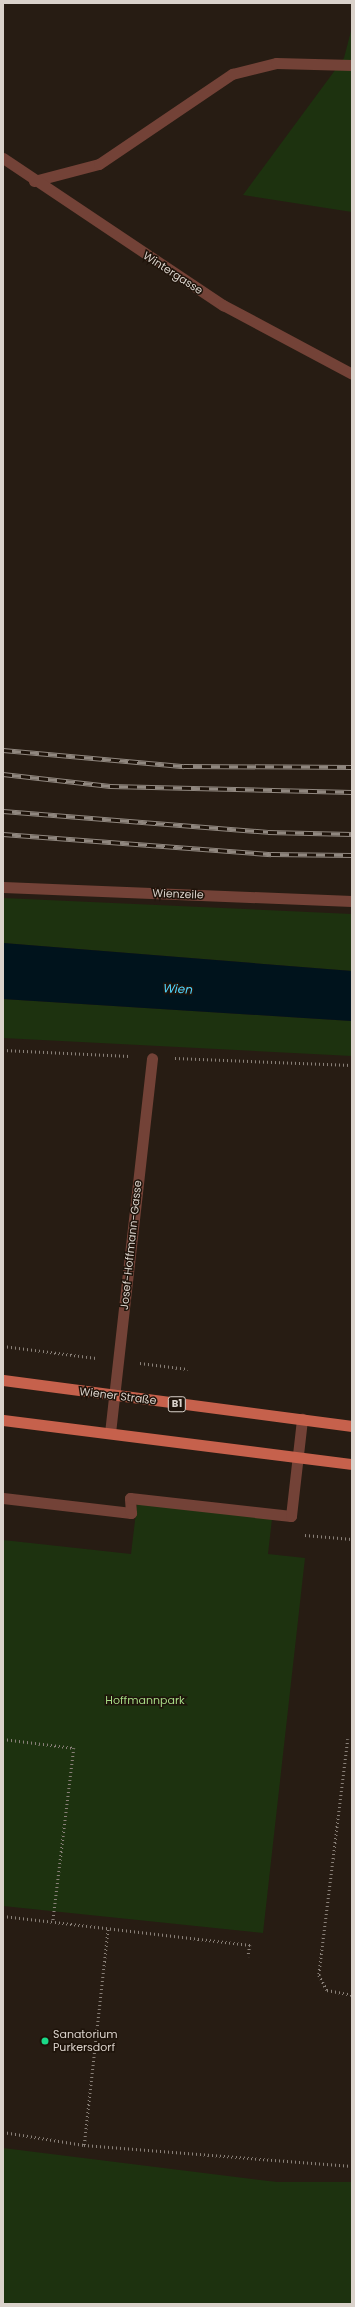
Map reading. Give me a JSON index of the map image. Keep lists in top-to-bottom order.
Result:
{
  "streets": {
    "main road": ["Wiener Straße", "B1"],
    "street": ["Wintergasse", "Wienzeile", "Josef-Hoffmann-Gasse"]
  },
  "crossings": [
    ["Josef-Hoffmann-Gasse", "Wiener Straße"]
  ],
  "water": ["Wien"],
  "parks": ["Hoffmannpark"],
  "places": ["Sanatorium Purkersdorf"]
}
